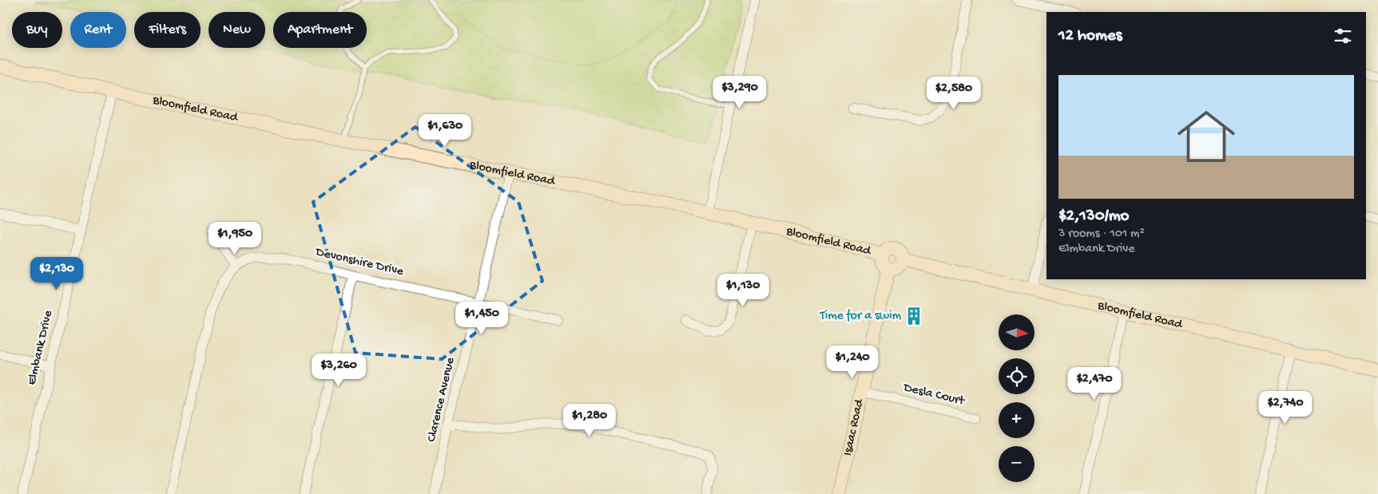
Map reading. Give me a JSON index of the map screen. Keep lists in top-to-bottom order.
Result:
{
  "streets": {
    "street": [
      "Bloomfield Road",
      "Devonshire Drive",
      "Elmbank Drive",
      "Desla Court",
      "Clarence Avenue",
      "Isaac Road"
    ]
  },
  "crossings": [
    ["Bloomfield Road", "Elmbank Drive"],
    ["Bloomfield Road", "Clarence Avenue"],
    ["Bloomfield Road", "Isaac Road"],
    ["Devonshire Drive", "Clarence Avenue"],
    ["Desla Court", "Isaac Road"]
  ],
  "places": {
    "building": ["Time for a swim"]
  },
  "north": "right",
  "page": {
    "chip": [
      "Buy",
      "Rent",
      "Filters",
      "New",
      "Apartment"
    ],
    "heading": "12 homes",
    "list": [
      {
        "name": "$2,130/mo",
        "note": "3 rooms · 101 m² · Elmbank Drive"
      }
    ],
    "price": [
      "$3,290",
      "$2,580",
      "$1,630",
      "$1,950",
      "$2,130",
      "$1,130",
      "$1,450",
      "$1,240",
      "$3,260",
      "$2,470",
      "$2,740",
      "$1,280"
    ],
    "map_buttons": ["+", "−"]
  }
}
